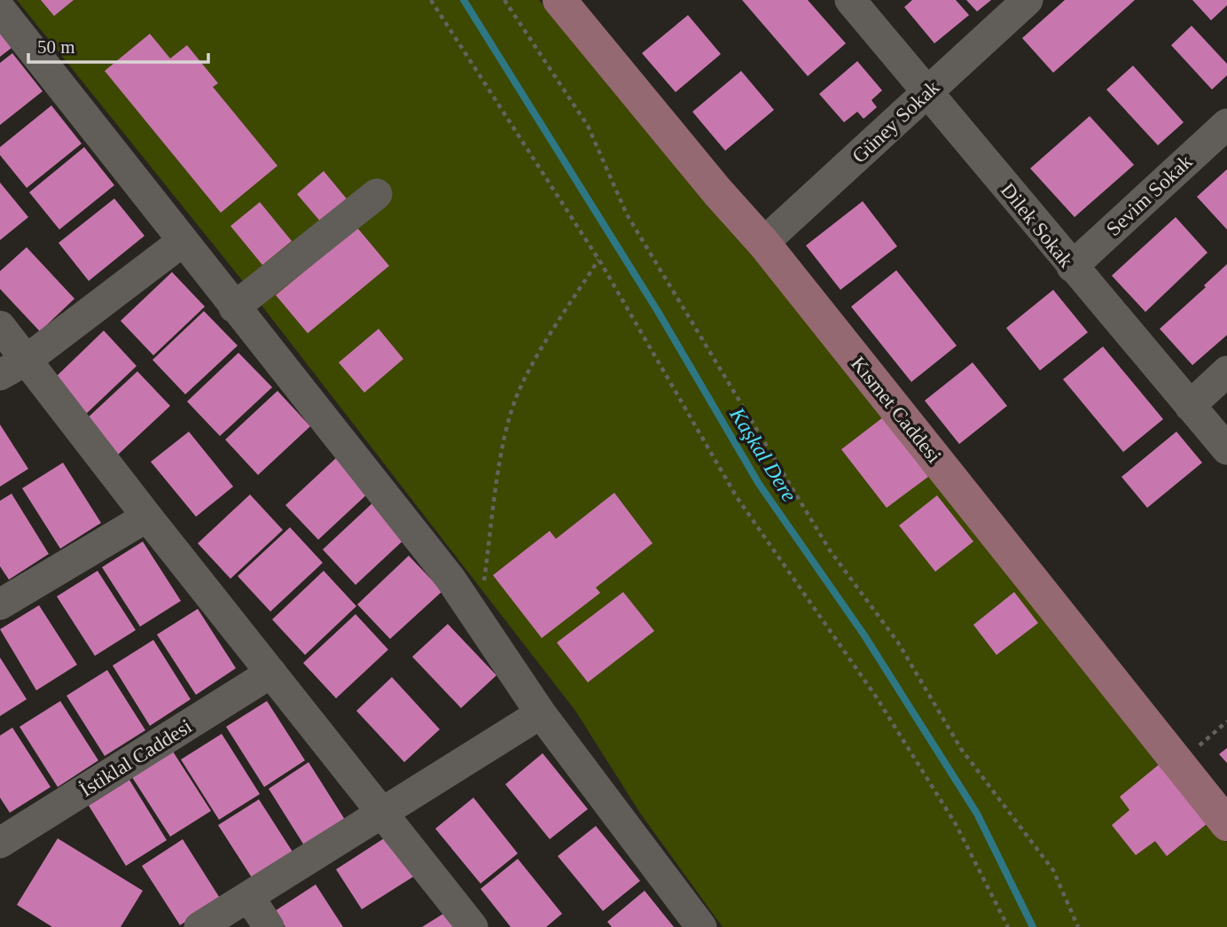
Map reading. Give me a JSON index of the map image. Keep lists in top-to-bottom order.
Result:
{
  "streets": {
    "main road": ["Kısmet Caddesi"],
    "street": [
      "Güney Sokak",
      "Sevim Sokak",
      "Dilek Sokak",
      "İstiklal Caddesi"
    ]
  },
  "crossings": [
    ["Güney Sokak", "Dilek Sokak"],
    ["Güney Sokak", "Kısmet Caddesi"],
    ["Sevim Sokak", "Dilek Sokak"]
  ],
  "water": ["Kaşkal Dere"],
  "scale_bar": "50 m"
}
